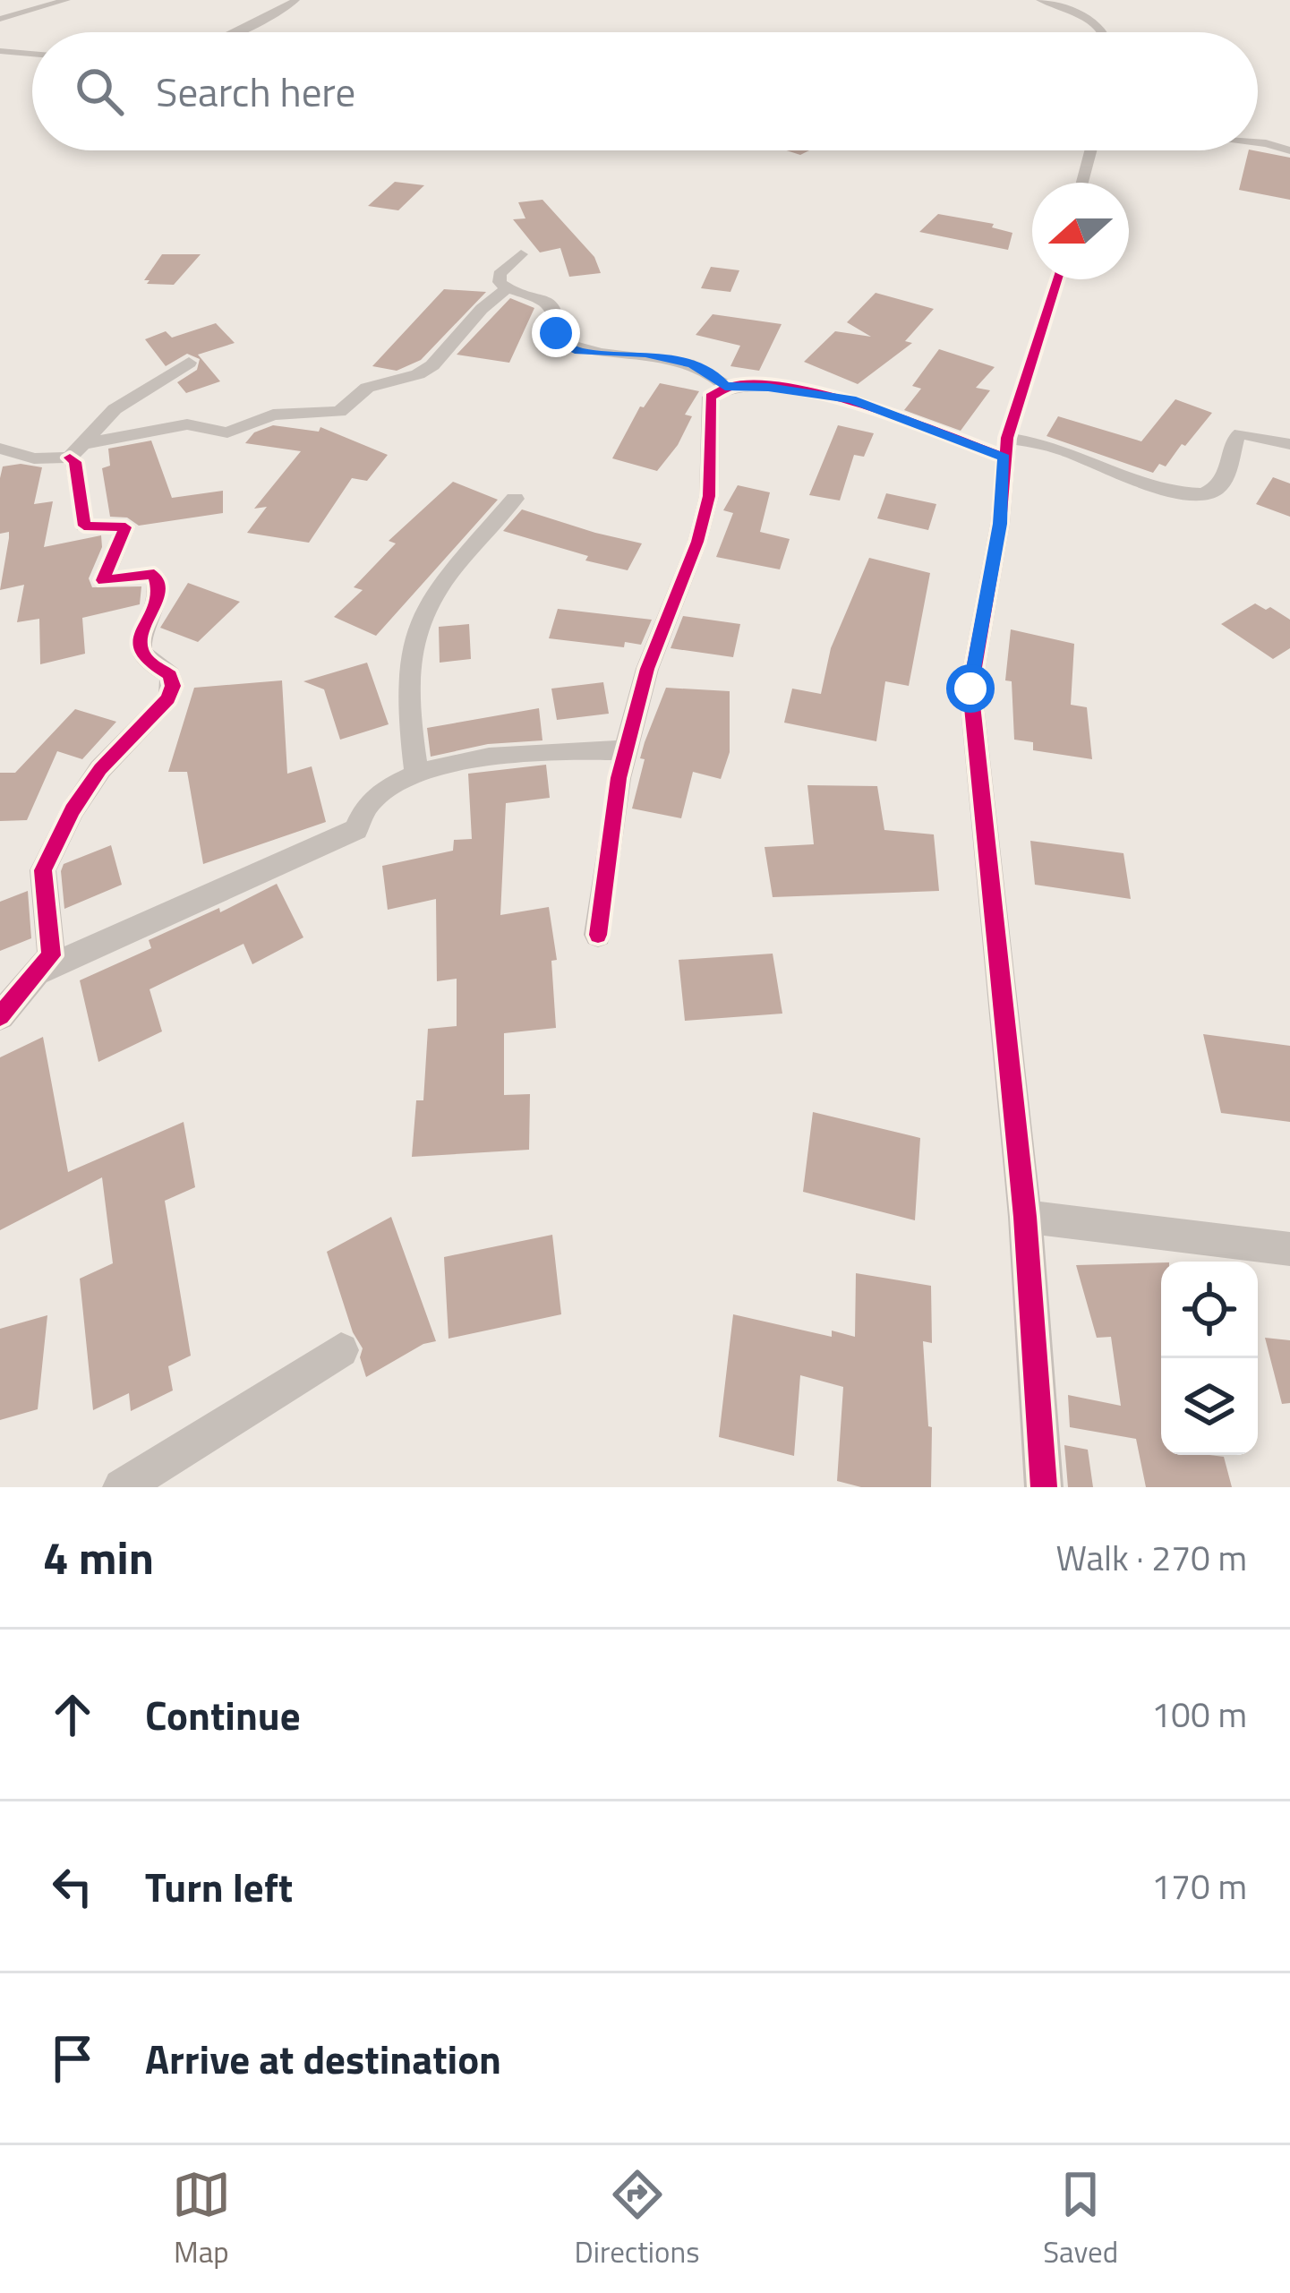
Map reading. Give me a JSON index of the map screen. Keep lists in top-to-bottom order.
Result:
{
  "north": "left",
  "page": {
    "search": "Search here",
    "heading": ["4 min", "Walk · 270 m"],
    "list": [
      ["Continue", "100 m"],
      ["Turn left", "170 m"],
      "Arrive at destination"
    ],
    "nav": ["Map", "Directions", "Saved"]
  }
}
